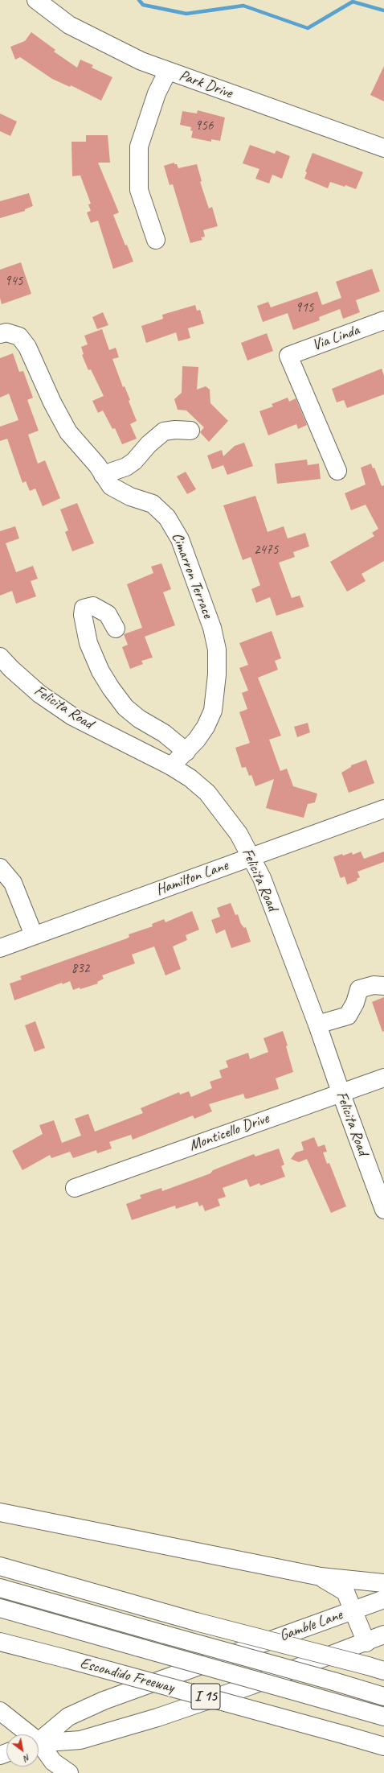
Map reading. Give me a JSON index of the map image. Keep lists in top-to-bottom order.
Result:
{
  "streets": {
    "main road": [
      "Park Drive",
      "Via Linda",
      "Cimarron Terrace",
      "Felicita Road",
      "Hamilton Lane",
      "Monticello Drive",
      "Gamble Lane",
      "Escondido Freeway",
      "I 15"
    ]
  },
  "crossings": [
    ["Cimarron Terrace", "Felicita Road"],
    ["Felicita Road", "Hamilton Lane"],
    ["Felicita Road", "Monticello Drive"]
  ],
  "house_numbers": [
    "956",
    "945",
    "915",
    "2475",
    "832"
  ],
  "north": "bottom right"
}
